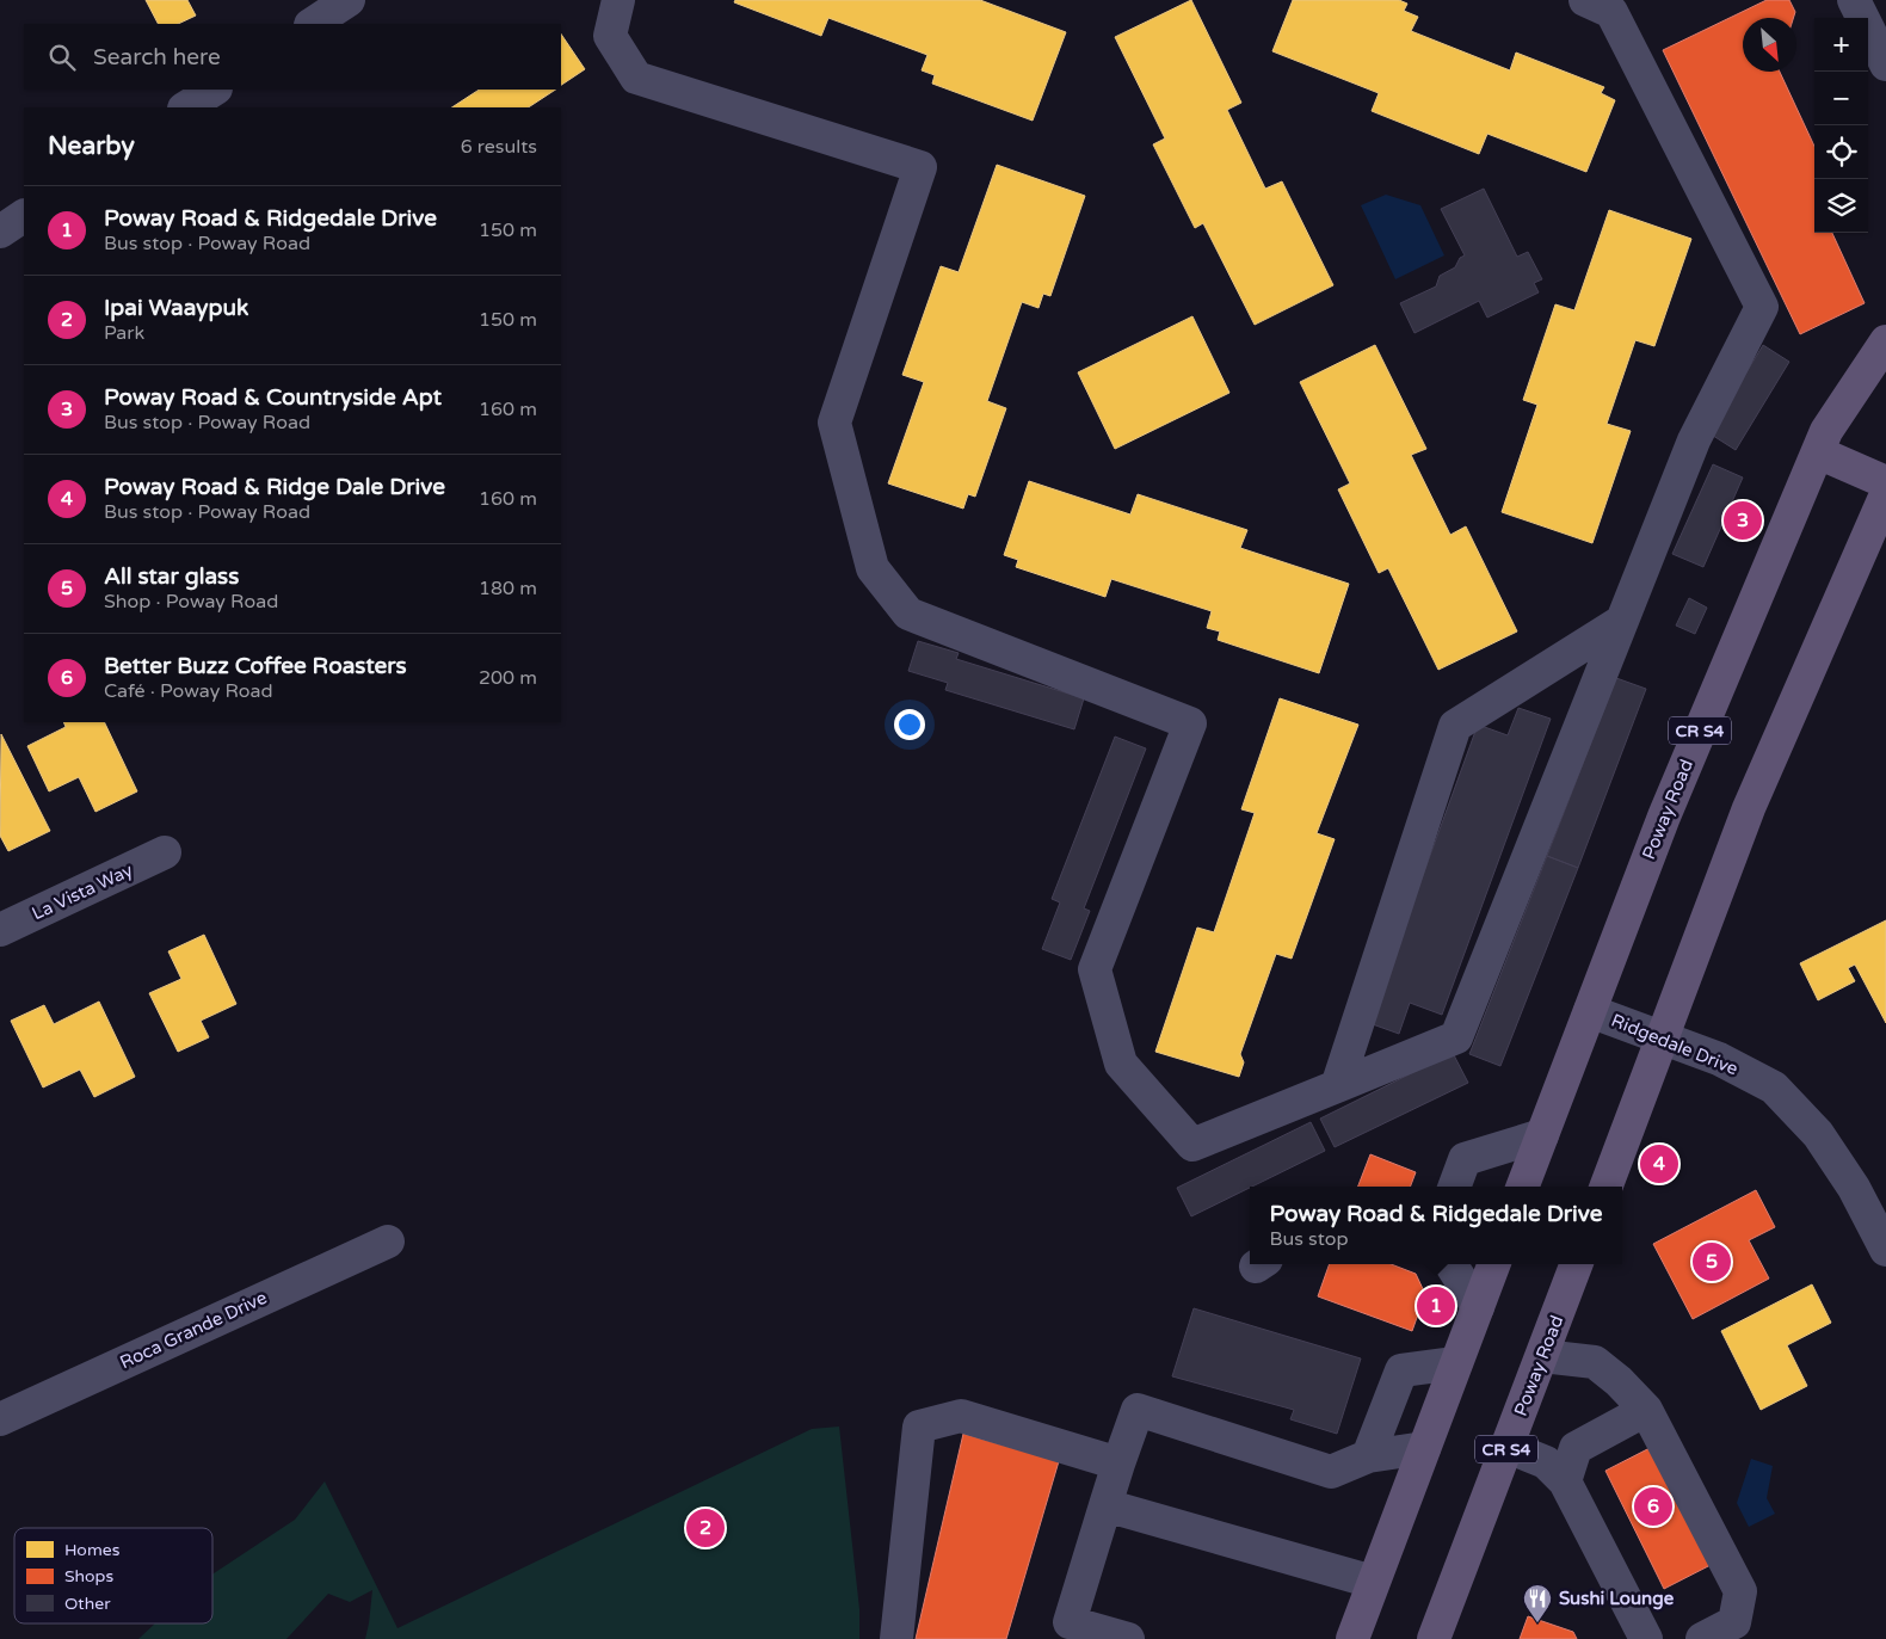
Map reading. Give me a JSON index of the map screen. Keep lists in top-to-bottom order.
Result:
{
  "streets": {
    "main road": ["CR S4", "Poway Road"],
    "street": ["La Vista Way", "Ridgedale Drive", "Roca Grande Drive"]
  },
  "crossings": [
    ["Poway Road", "Ridgedale Drive"]
  ],
  "places": {
    "restaurant": ["Sushi Lounge"]
  },
  "legend": ["Homes", "Shops", "Other"],
  "north": "bottom right",
  "page": {
    "map_buttons": ["+", "−"],
    "search": "Search here",
    "heading": ["Nearby", "6 results"],
    "list": [
      {
        "mark": "1",
        "name": "Poway Road & Ridgedale Drive",
        "note": "Bus stop · Poway Road",
        "value": "150 m"
      },
      {
        "mark": "2",
        "name": "Ipai Waaypuk",
        "note": "Park",
        "value": "150 m"
      },
      {
        "mark": "3",
        "name": "Poway Road & Countryside Apt",
        "note": "Bus stop · Poway Road",
        "value": "160 m"
      },
      {
        "mark": "4",
        "name": "Poway Road & Ridge Dale Drive",
        "note": "Bus stop · Poway Road",
        "value": "160 m"
      },
      {
        "mark": "5",
        "name": "All star glass",
        "note": "Shop · Poway Road",
        "value": "180 m"
      },
      {
        "mark": "6",
        "name": "Better Buzz Coffee Roasters",
        "note": "Café · Poway Road",
        "value": "200 m"
      }
    ],
    "pins": [
      "3",
      "4",
      "5",
      "1",
      "6",
      "2"
    ],
    "popup": ["Poway Road & Ridgedale Drive", "Bus stop"]
  }
}
